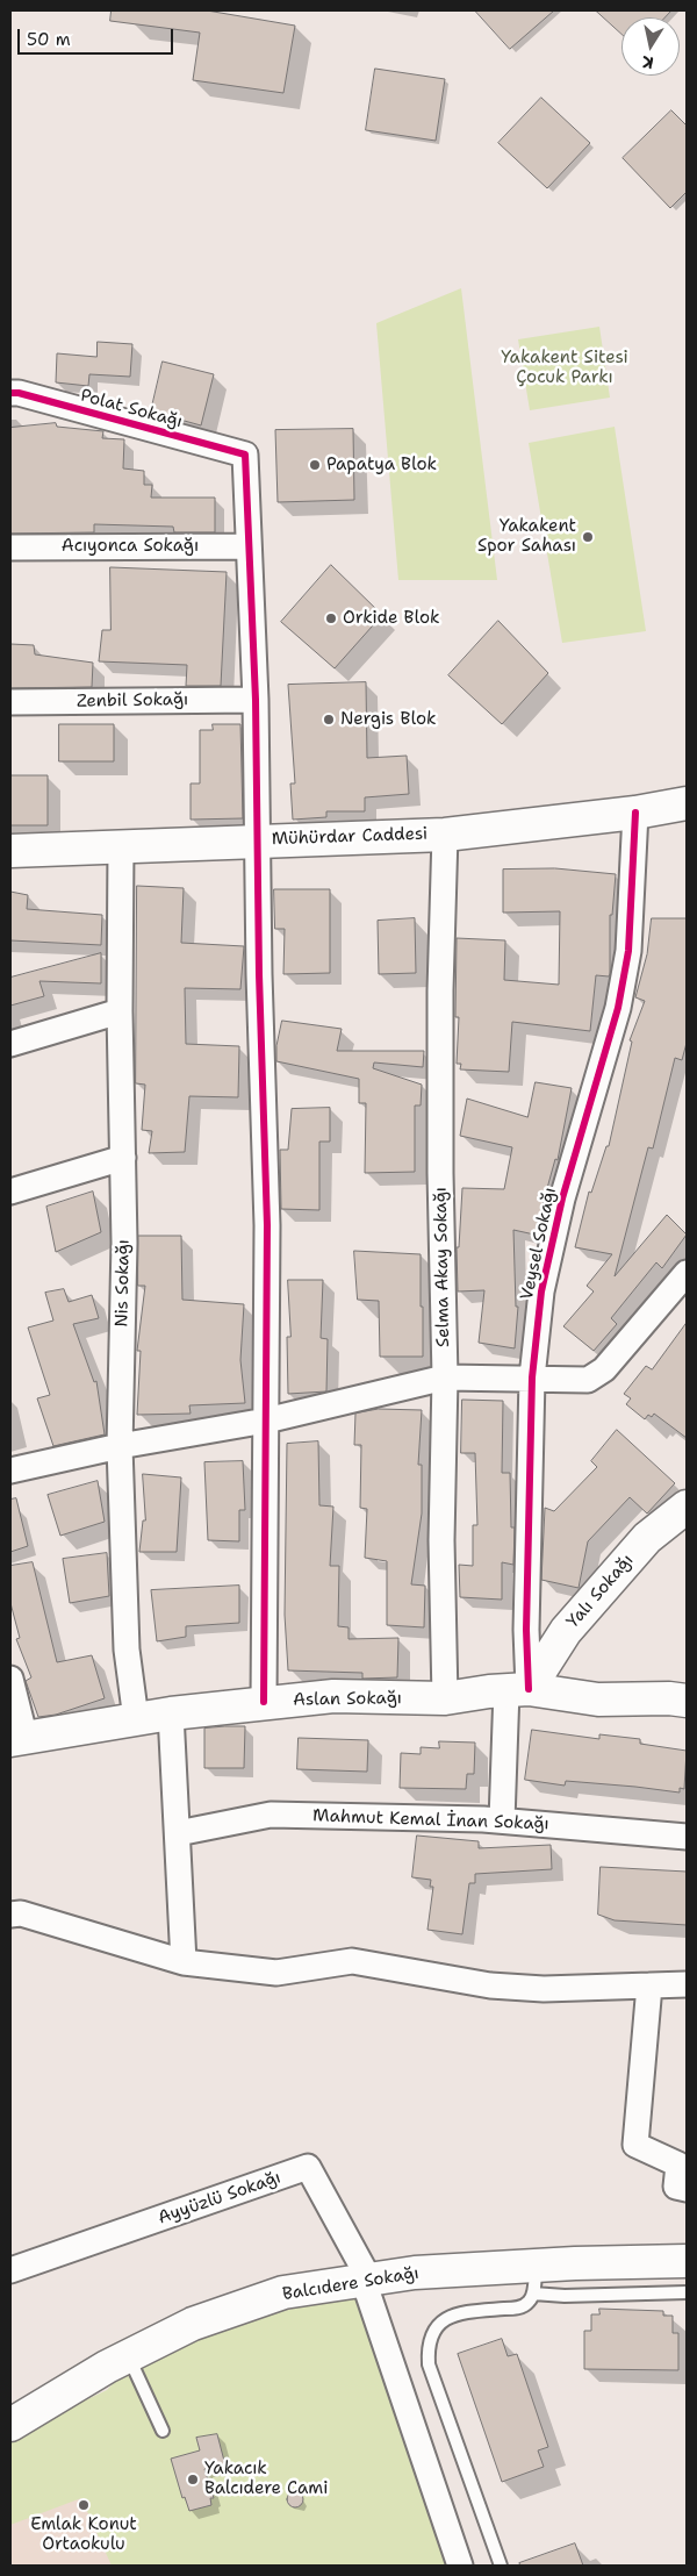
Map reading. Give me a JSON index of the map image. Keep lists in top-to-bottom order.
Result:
{
  "streets": {
    "street": [
      "Polat Sokağı",
      "Acıyonca Sokağı",
      "Zenbil Sokağı",
      "Mühürdar Caddesi",
      "Veysel Sokağı",
      "Selma Akay Sokağı",
      "Nis Sokağı",
      "Yalı Sokağı",
      "Aslan Sokağı",
      "Mahmut Kemal İnan Sokağı",
      "Ayyüzlü Sokağı",
      "Balcıdere Sokağı"
    ]
  },
  "crossings": [
    ["Polat Sokağı", "Acıyonca Sokağı"],
    ["Mühürdar Caddesi", "Veysel Sokağı"],
    ["Mühürdar Caddesi", "Selma Akay Sokağı"],
    ["Mühürdar Caddesi", "Nis Sokağı"],
    ["Veysel Sokağı", "Yalı Sokağı"],
    ["Veysel Sokağı", "Aslan Sokağı"],
    ["Veysel Sokağı", "Mahmut Kemal İnan Sokağı"],
    ["Selma Akay Sokağı", "Aslan Sokağı"],
    ["Nis Sokağı", "Aslan Sokağı"],
    ["Yalı Sokağı", "Aslan Sokağı"],
    ["Ayyüzlü Sokağı", "Balcıdere Sokağı"]
  ],
  "parks": ["Yakakent Sitesi Çocuk Parkı"],
  "places": [
    "Papatya Blok",
    "Yakakent Spor Sahası",
    "Orkide Blok",
    "Nergis Blok",
    "Yakacık Balcıdere Cami",
    "Emlak Konut Ortaokulu"
  ],
  "scale_bar": "50 m",
  "north": "bottom"
}
